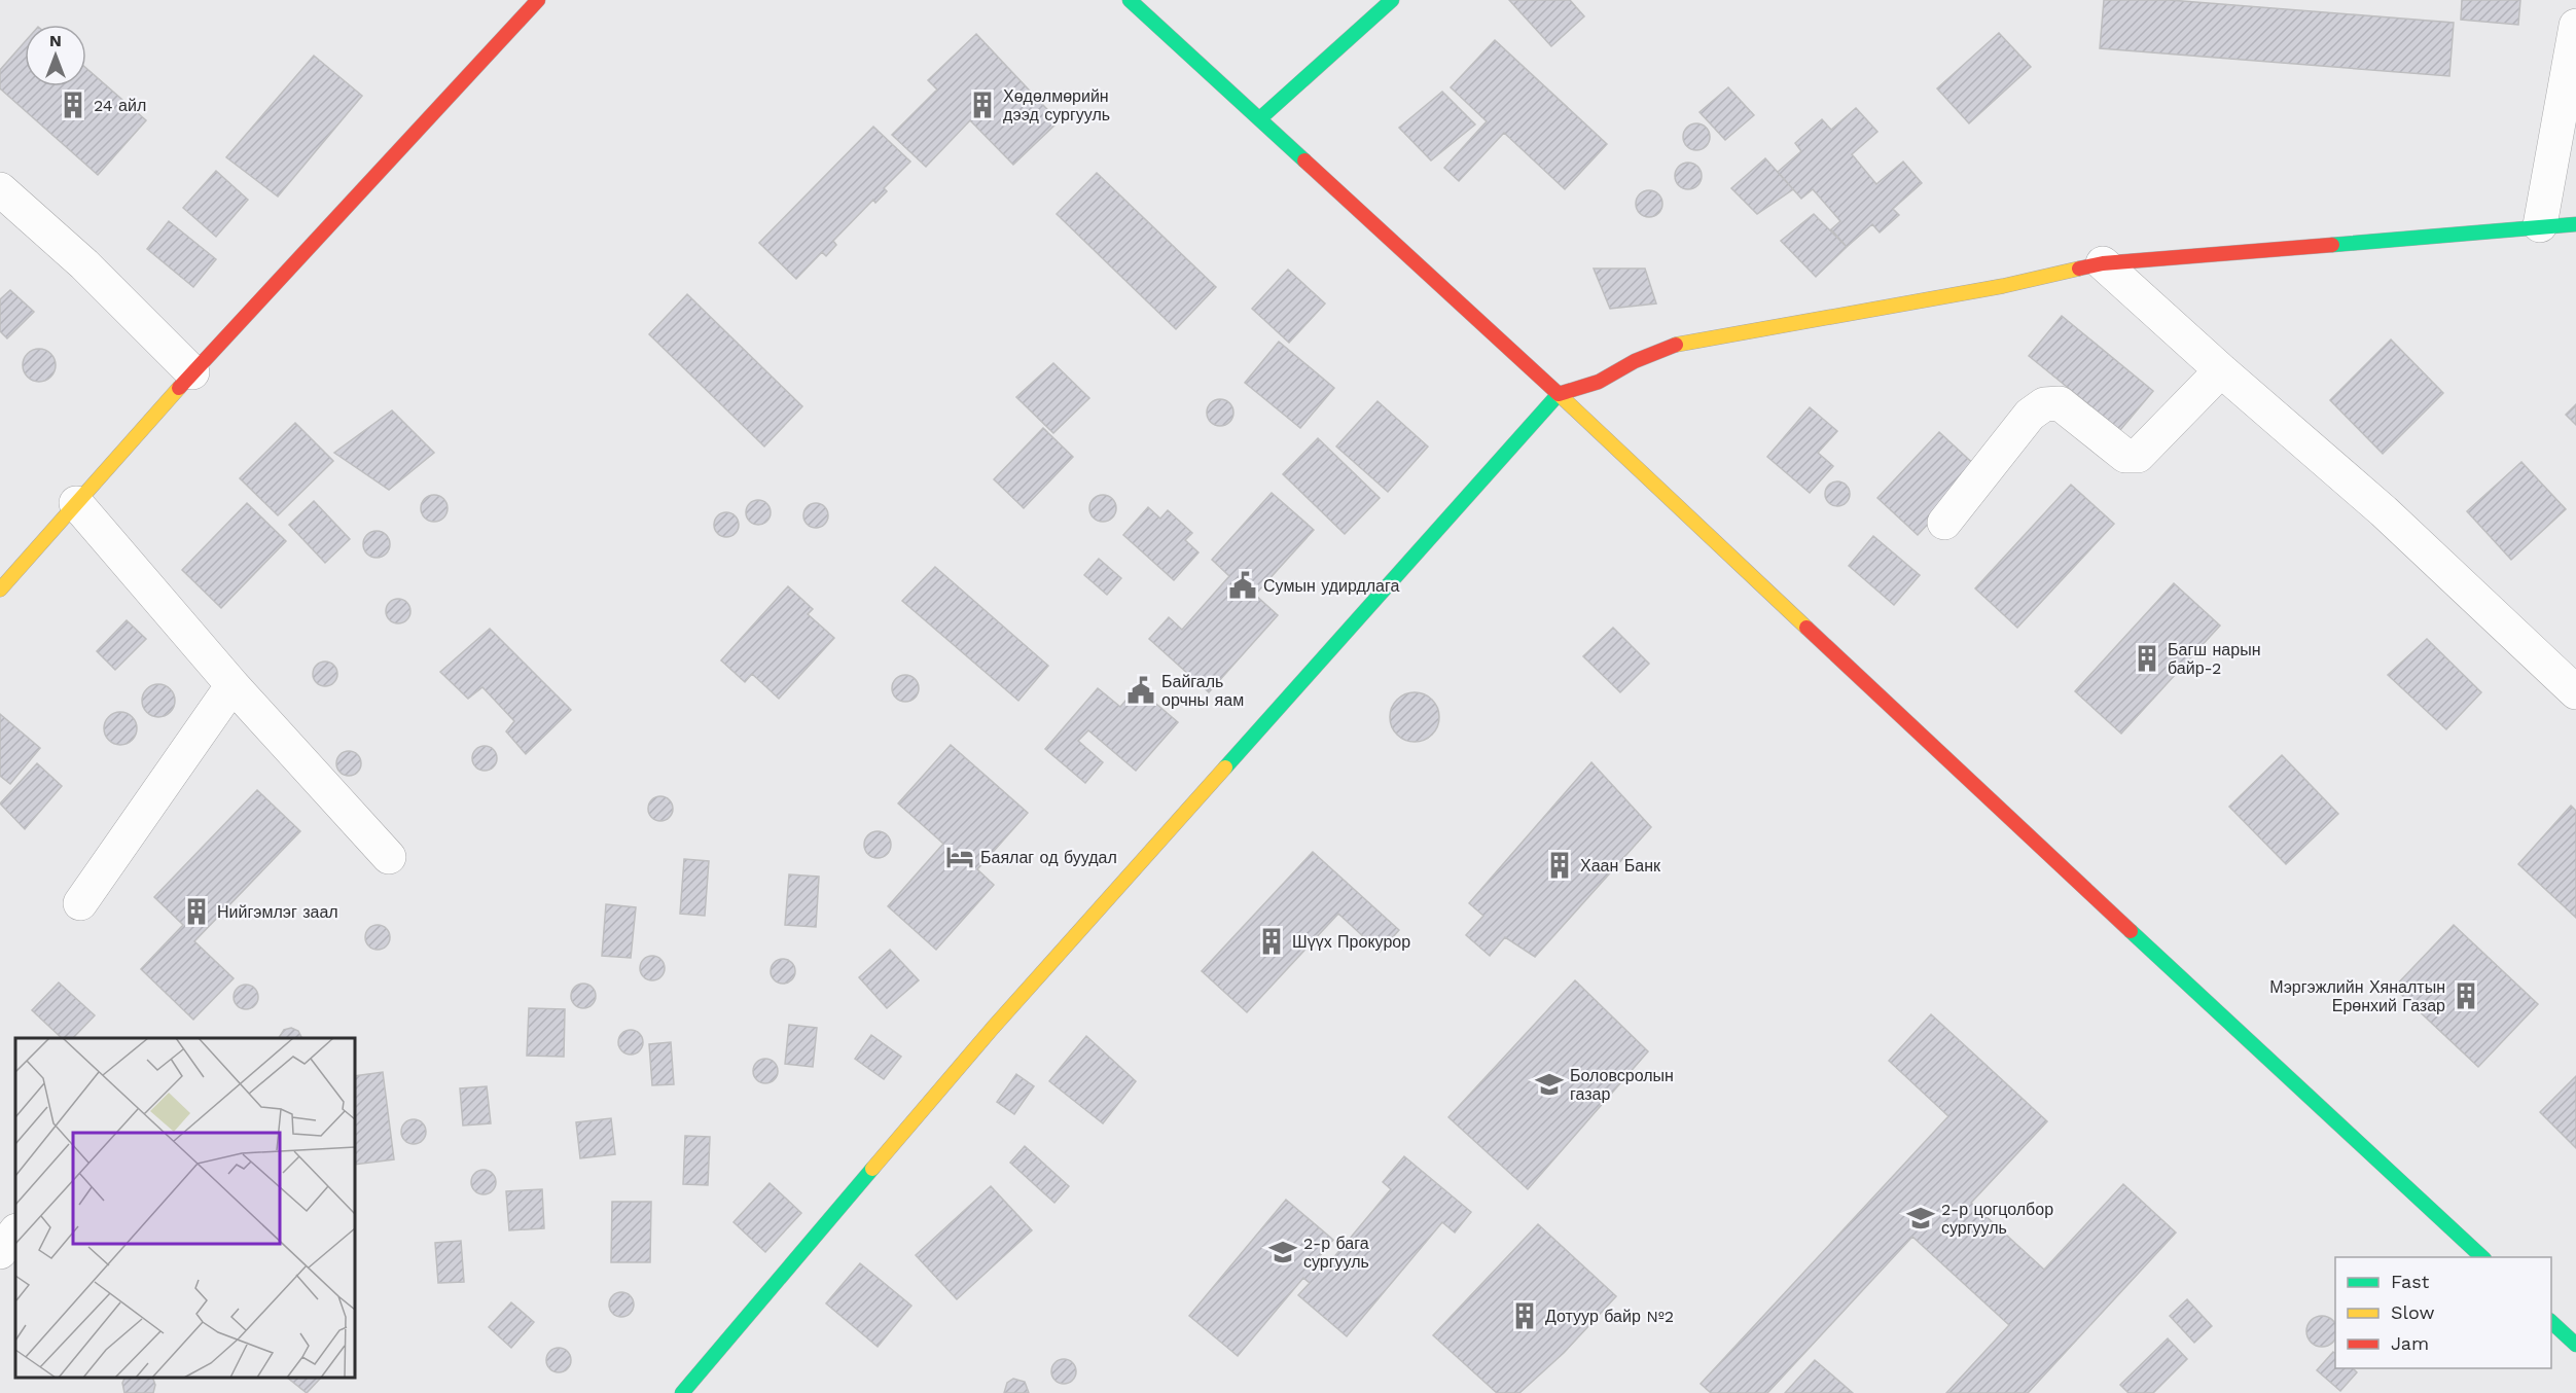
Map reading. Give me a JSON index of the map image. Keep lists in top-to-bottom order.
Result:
{
  "places": {
    "building": [
      "24 айл",
      "Хөдөлмөрийн дээд сургууль",
      "Багш нарын байр-2",
      "Хаан Банк",
      "Нийгэмлэг заал",
      "Шүүх Прокурор",
      "Мэргэжлийн Хяналтын Ерөнхий Газар",
      "Дотуур байр №2"
    ],
    "public building": ["Сумын удирдлага", "Байгаль орчны яам"],
    "hotel": ["Баялаг од буудал"],
    "school or university": ["Боловсролын газар", "2-р цогцолбор сургууль", "2-р бага сургууль"]
  },
  "legend": ["Fast", "Slow", "Jam"],
  "north": "top"
}
